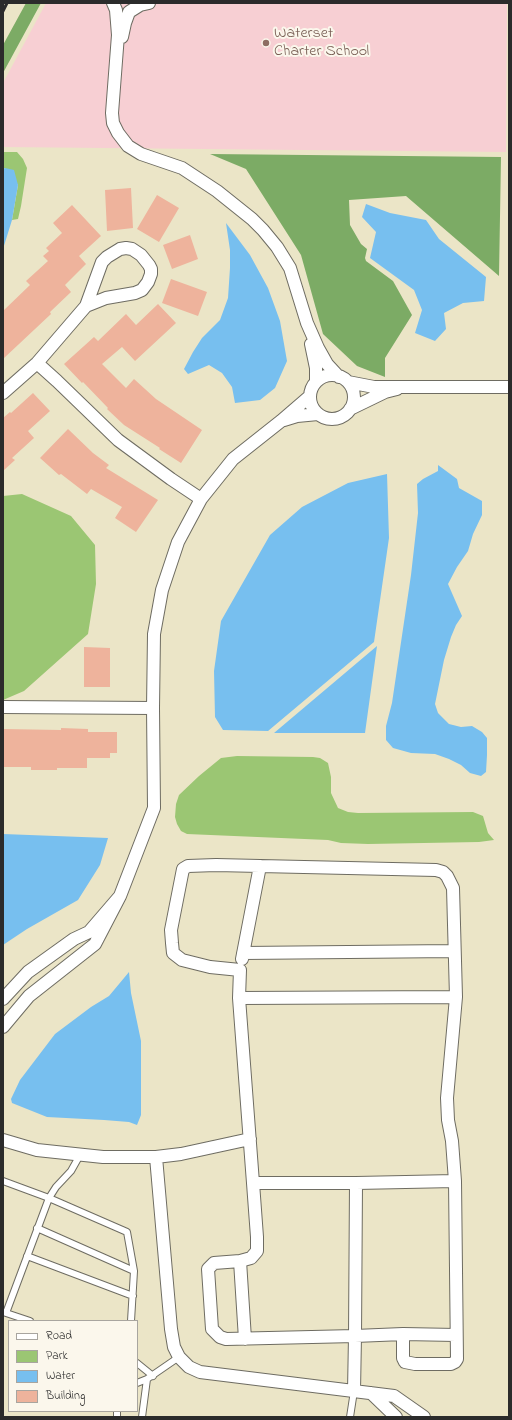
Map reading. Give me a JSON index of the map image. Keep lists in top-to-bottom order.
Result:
{
  "places": ["Waterset Charter School"],
  "legend": [
    "Road",
    "Park",
    "Water",
    "Building"
  ]
}
